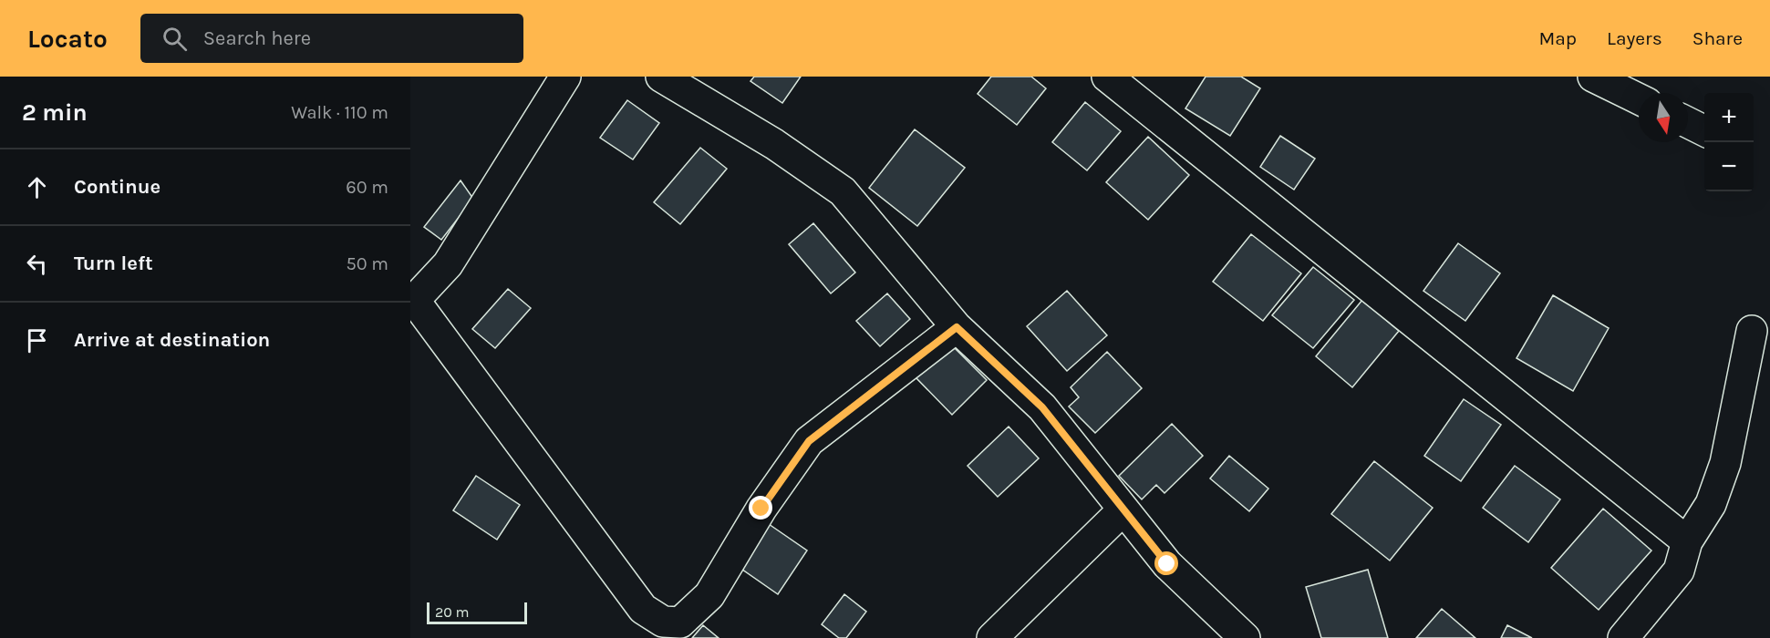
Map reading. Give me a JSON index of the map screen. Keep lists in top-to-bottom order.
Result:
{
  "scale_bar": "20 m",
  "north": "bottom",
  "page": {
    "header": "Locato",
    "search": "Search here",
    "nav": ["Map", "Layers", "Share"],
    "heading": ["2 min", "Walk · 110 m"],
    "map_buttons": ["+", "−"],
    "list": [
      ["Continue", "60 m"],
      ["Turn left", "50 m"],
      "Arrive at destination"
    ],
    "scale": "20 m"
  }
}
